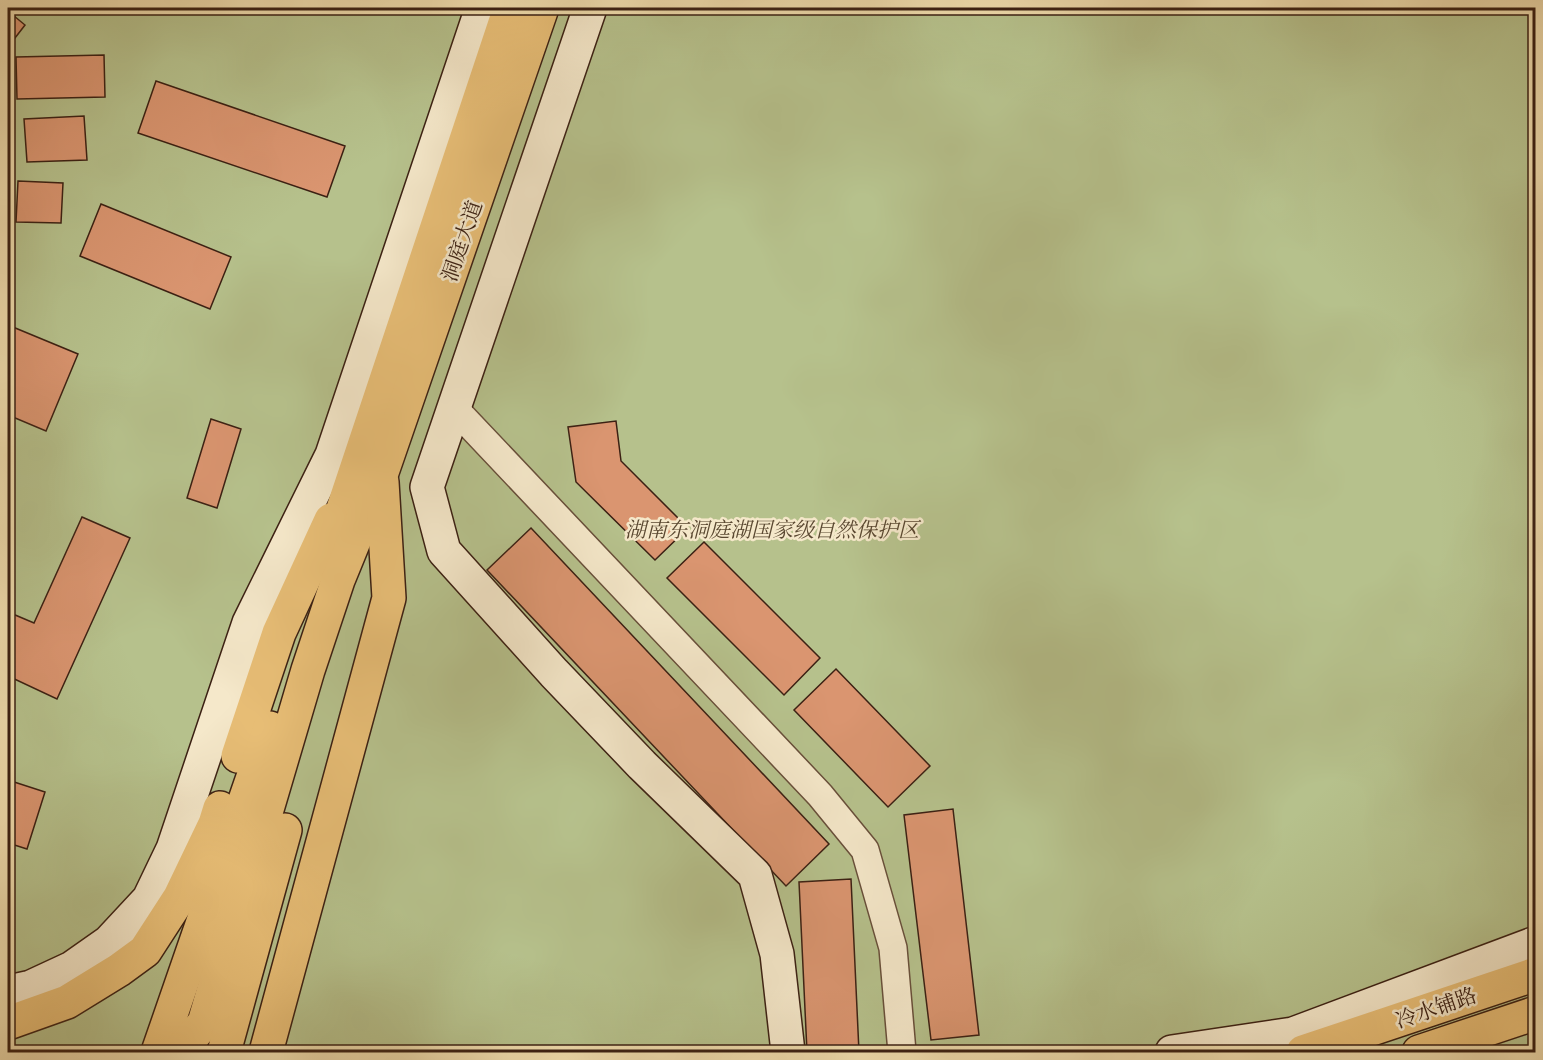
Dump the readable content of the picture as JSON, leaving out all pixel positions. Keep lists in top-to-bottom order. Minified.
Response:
{"streets":{"main road":["洞庭大道","冷水铺路"]},"parks":["湖南东洞庭湖国家级自然保护区"]}
